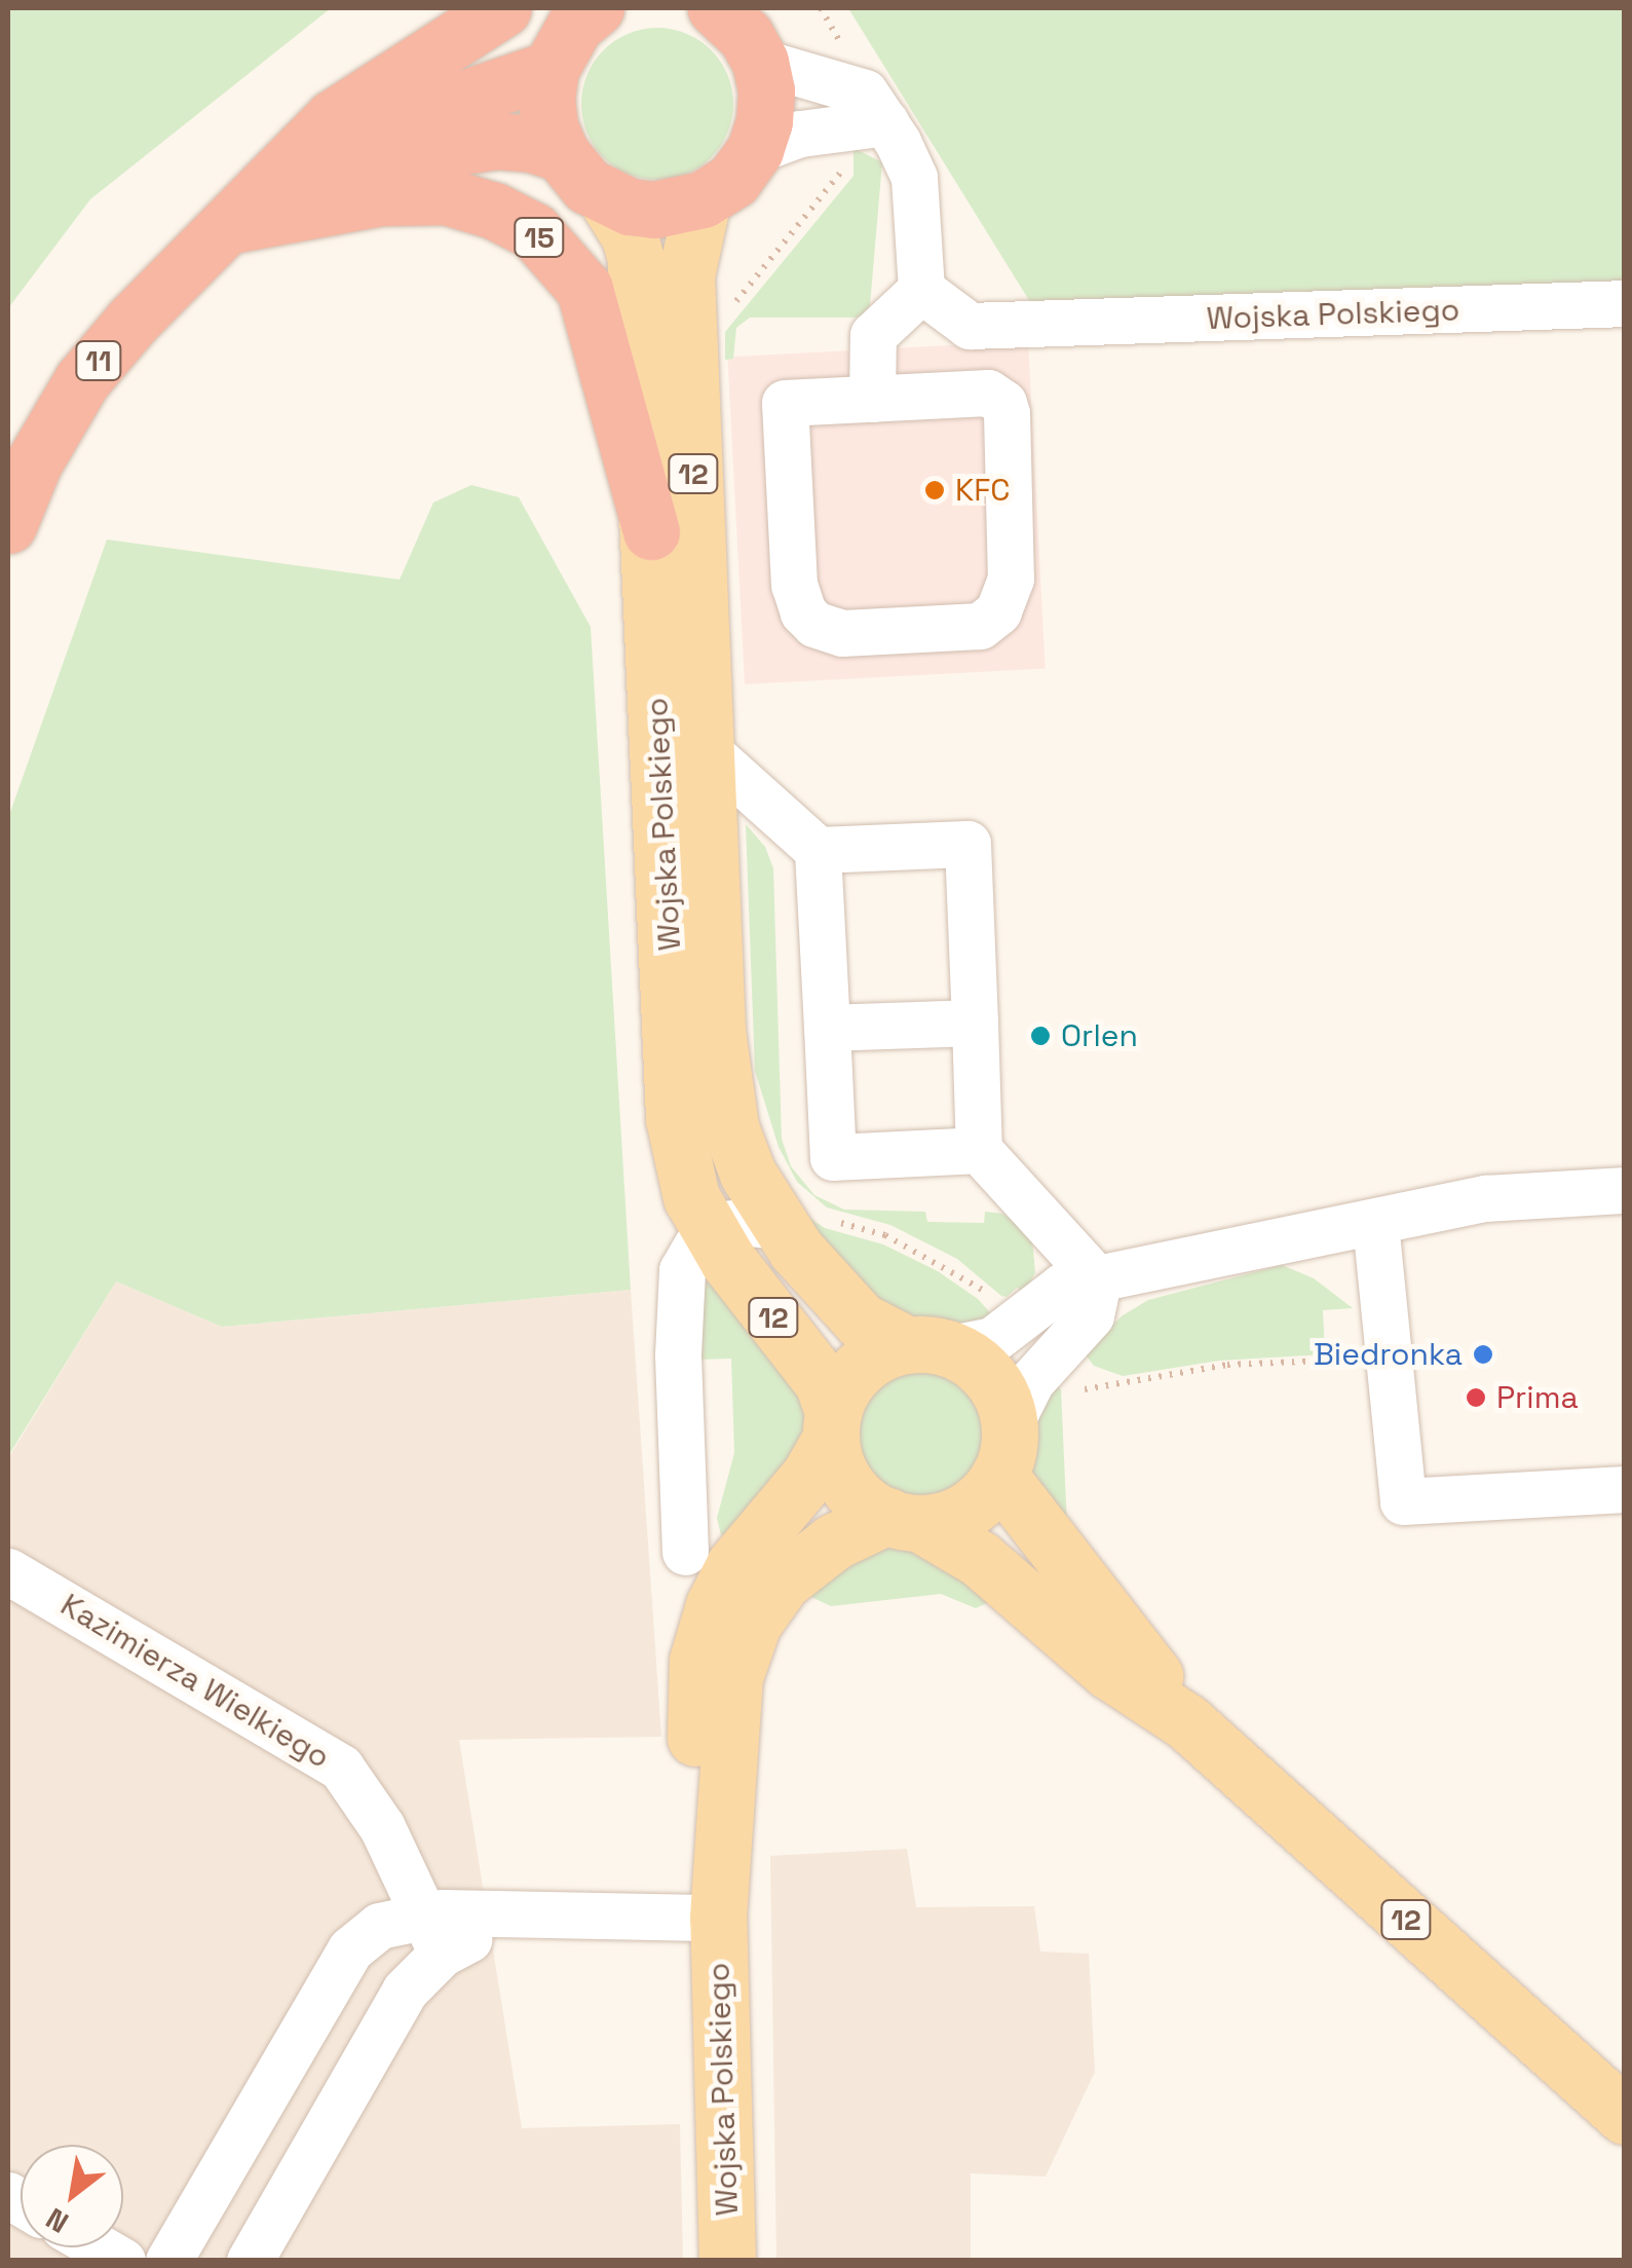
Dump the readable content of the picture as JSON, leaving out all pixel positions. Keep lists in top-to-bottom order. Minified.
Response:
{"streets":{"highway":["15","11"],"main road":["Wojska Polskiego","12"],"street":["Kazimierza Wielkiego"]},"crossings":[["15","Wojska Polskiego"],["15","11"],["Wojska Polskiego","12"]],"places":["KFC","Orlen","Biedronka","Prima"],"north":"bottom left"}
